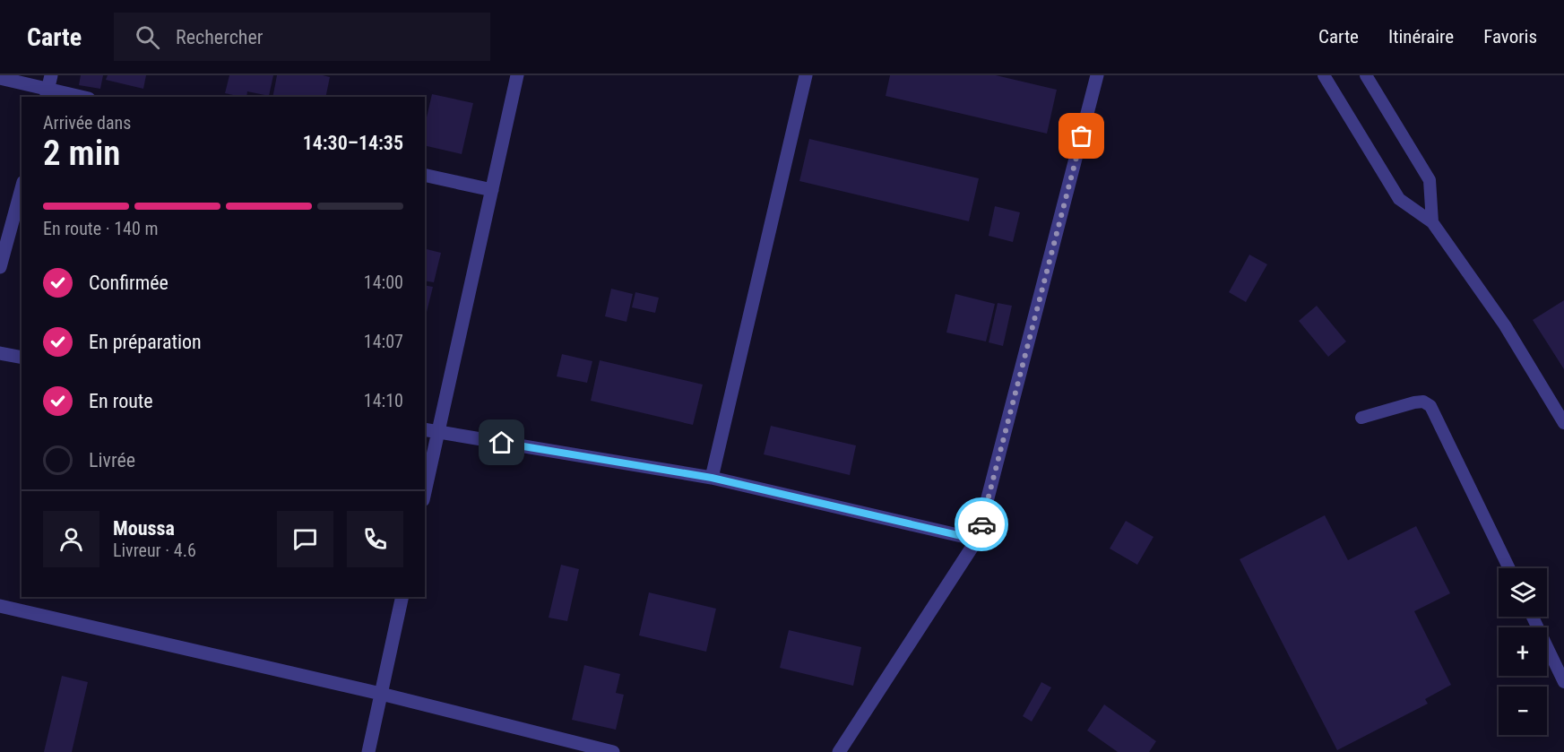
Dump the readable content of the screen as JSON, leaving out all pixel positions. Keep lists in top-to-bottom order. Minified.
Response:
{"page":{"header":"Carte","search":"Rechercher","nav":["Carte","Itinéraire","Favoris"],"heading":["2 min","Arrivée dans","14:30–14:35"],"panel":["Moussa","Livreur · 4.6"],"bar":"En route · 140 m","list":[["Confirmée","14:00"],["En préparation","14:07"],["En route","14:10"],"Livrée"],"map_buttons":["+","−"]}}
